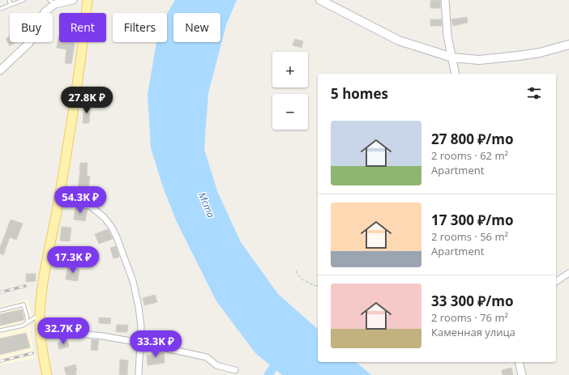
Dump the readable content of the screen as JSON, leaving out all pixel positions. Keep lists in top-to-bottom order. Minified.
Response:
{"water":["Мста"],"page":{"chip":["Buy","Rent","Filters","New"],"map_buttons":["+","−"],"heading":"5 homes","price":["27.8K ₽","54.3K ₽","17.3K ₽","32.7K ₽","33.3K ₽"],"list":[{"name":"27 800 ₽/mo","note":"2 rooms · 62 m² · Apartment"},{"name":"17 300 ₽/mo","note":"2 rooms · 56 m² · Apartment"},{"name":"33 300 ₽/mo","note":"2 rooms · 76 m² · Каменная улица"}]}}
